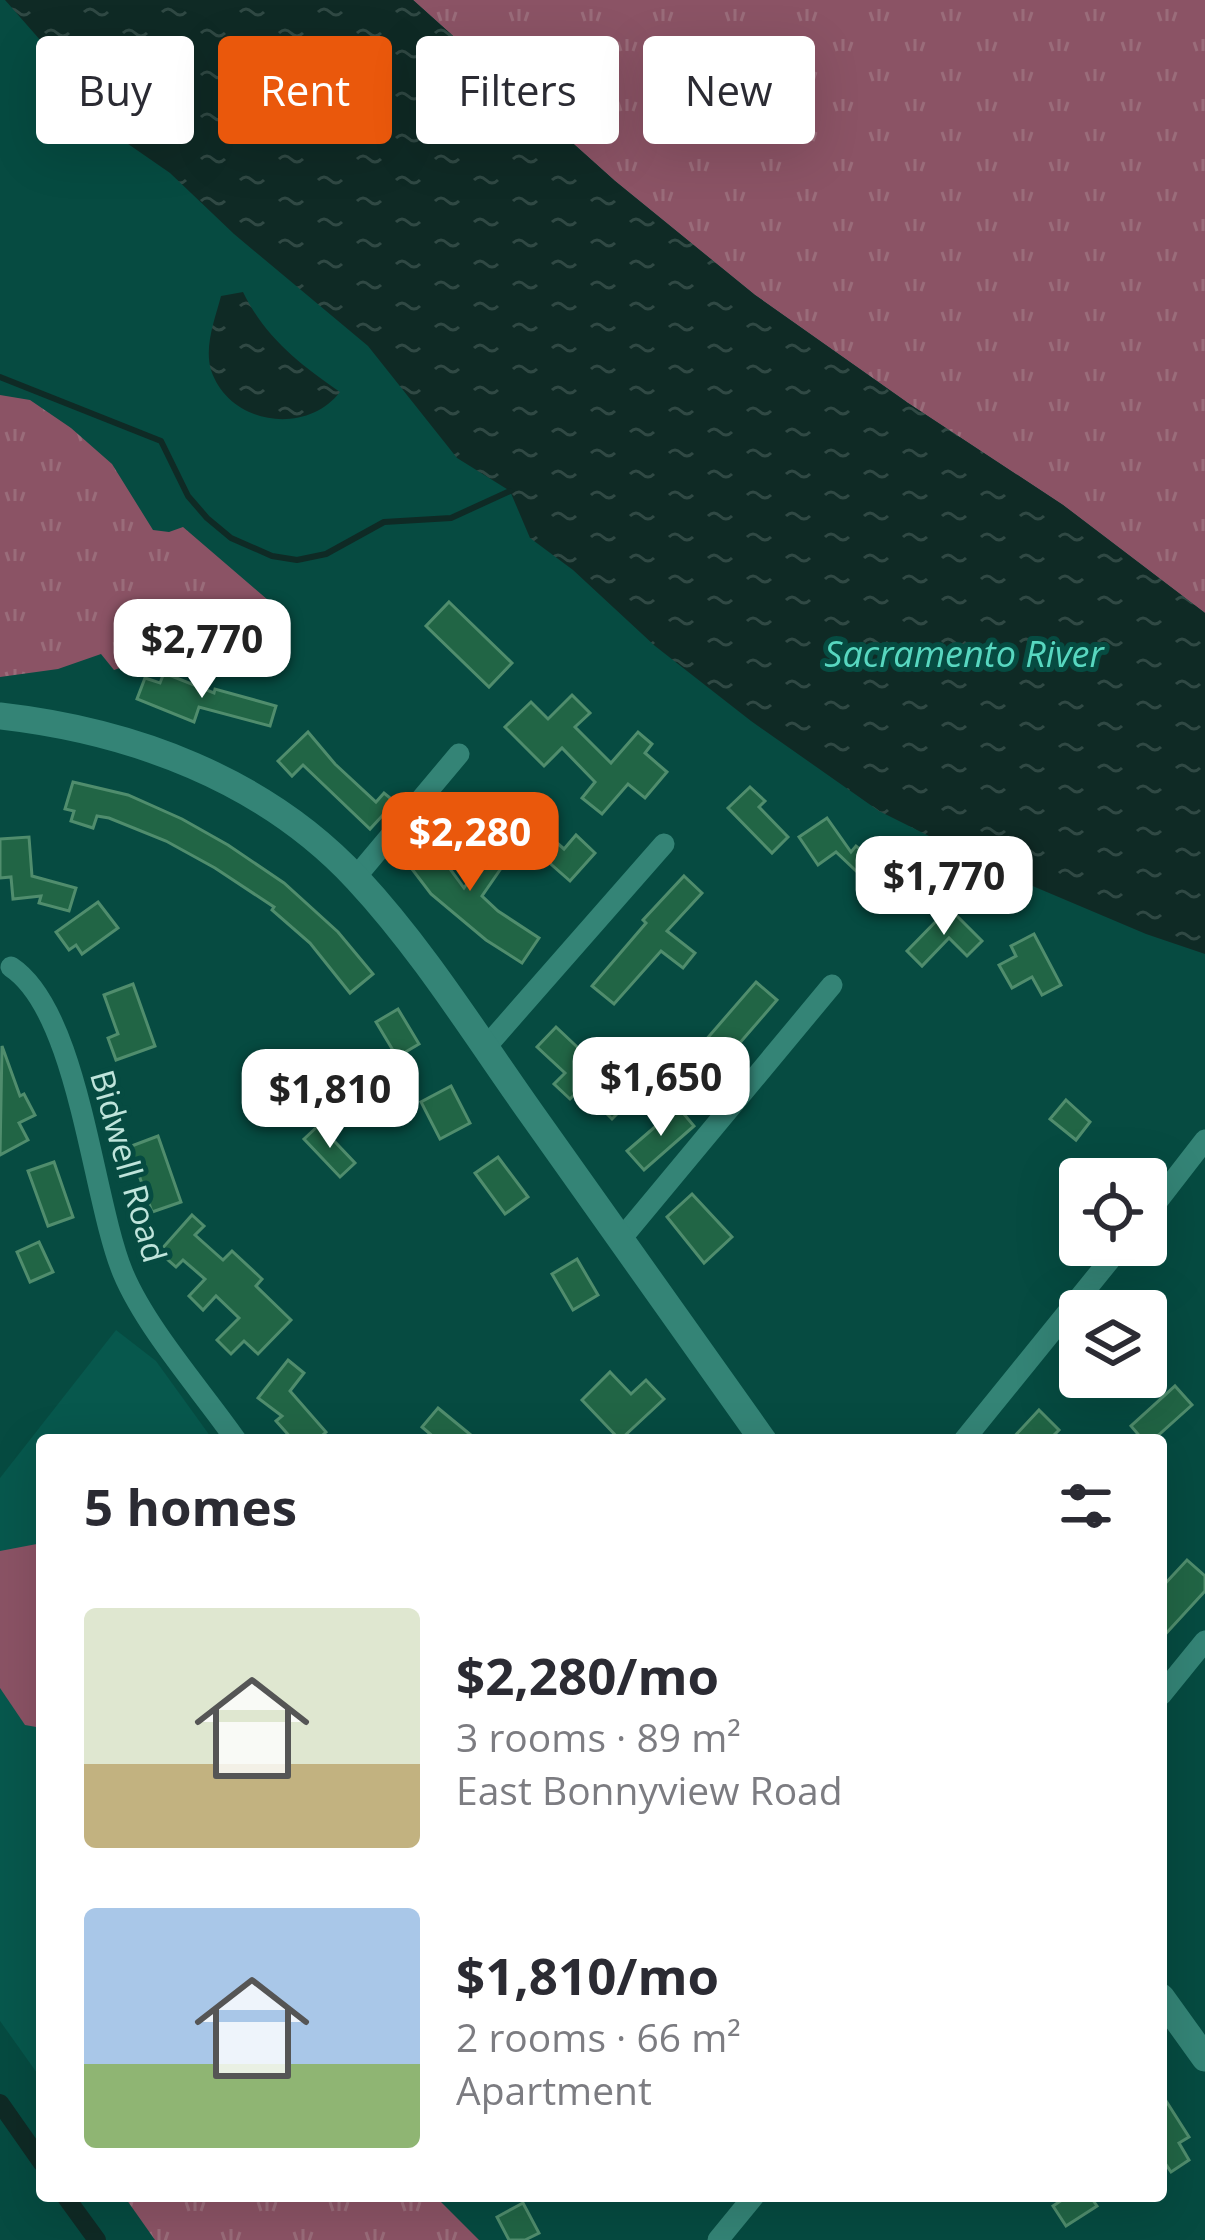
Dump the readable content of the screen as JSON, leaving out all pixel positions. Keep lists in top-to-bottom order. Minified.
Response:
{"streets":{"street":["Bidwell Road"]},"water":["Sacramento River"],"page":{"chip":["Buy","Rent","Filters","New"],"price":["$2,770","$2,280","$1,770","$1,650","$1,810"],"heading":"5 homes","list":[{"name":"$2,280/mo","note":"3 rooms · 89 m² · East Bonnyview Road"},{"name":"$1,810/mo","note":"2 rooms · 66 m² · Apartment"}]}}
